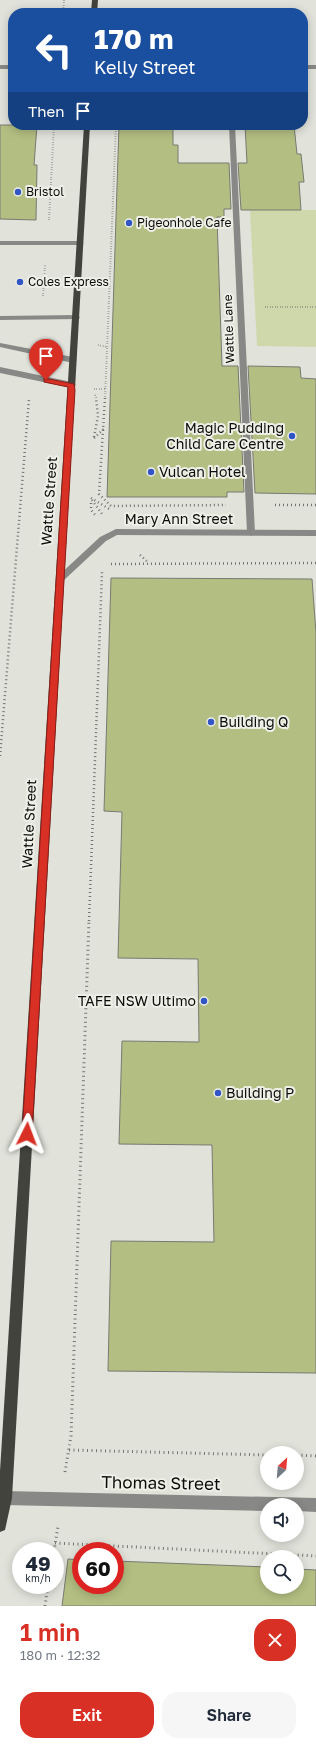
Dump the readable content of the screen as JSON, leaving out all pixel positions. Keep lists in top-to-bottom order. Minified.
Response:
{"streets":{"main road":["Wattle Street"],"street":["Wattle Lane","Mary Ann Street","Thomas Street"]},"crossings":[["Wattle Lane","Mary Ann Street"],["Wattle Street","Mary Ann Street"],["Wattle Street","Thomas Street"]],"places":["Bristol","Pigeonhole Cafe","Coles Express","Magic Pudding Child Care Centre","Vulcan Hotel","Building Q","TAFE NSW Ultimo","Building P"],"north":"top right","page":{"turn":["170 m","Kelly Street"],"then":"Then","speed":"49 km/h","limit":"60","heading":["1 min","180 m · 12:32"],"buttons":["Exit","Share"]}}
